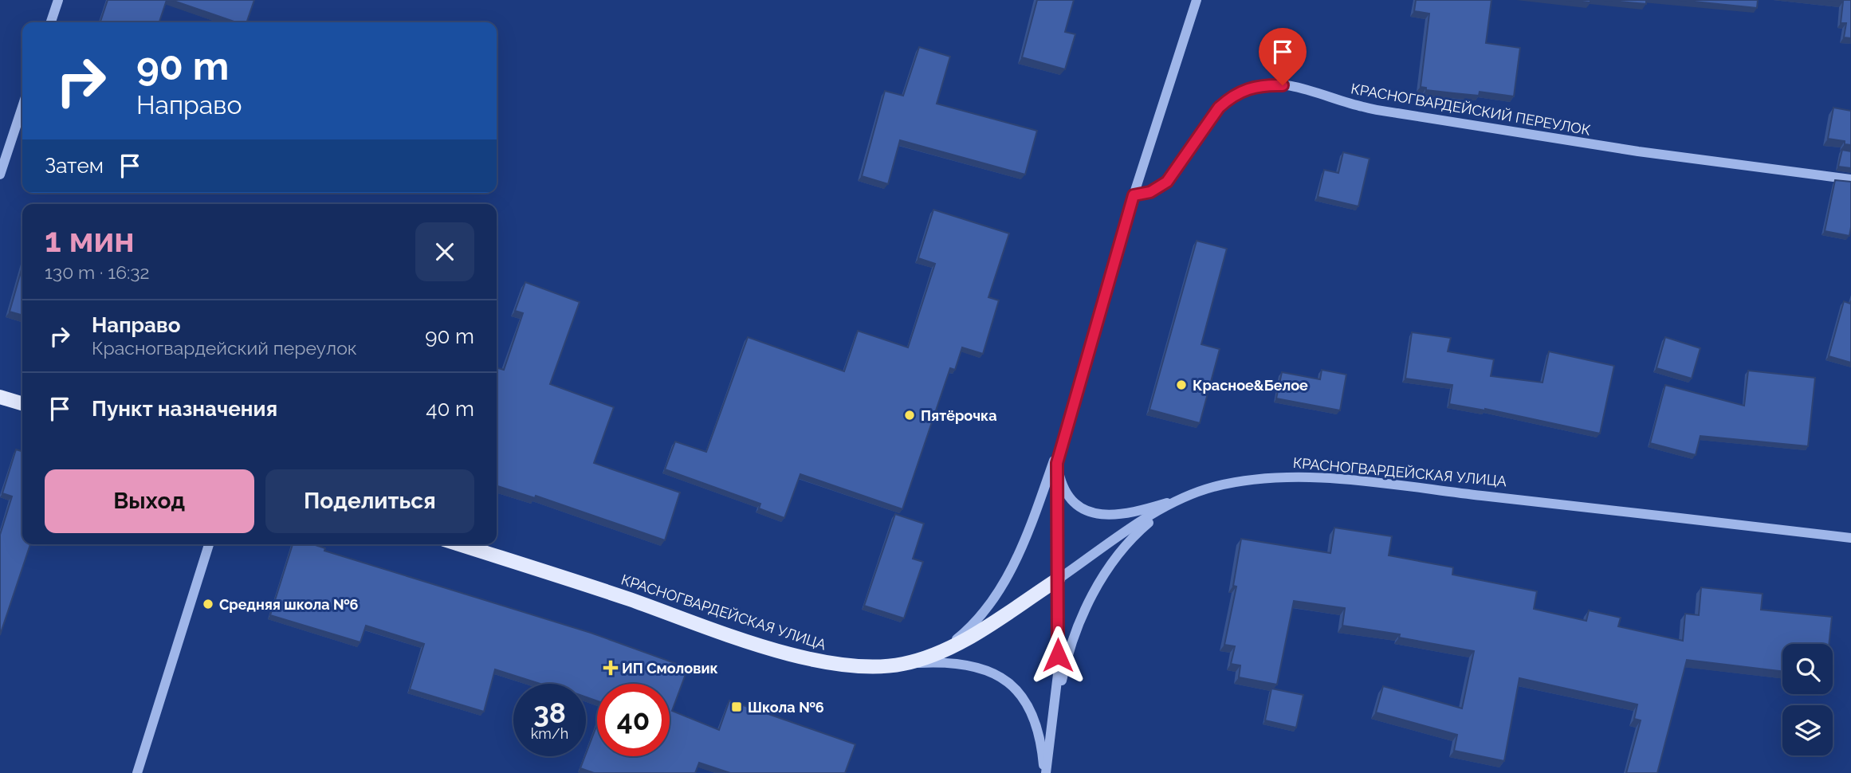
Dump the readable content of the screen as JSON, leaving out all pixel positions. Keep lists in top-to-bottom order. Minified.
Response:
{"streets":{"main road":["КРАСНОГВАРДЕЙСКАЯ УЛИЦА"],"street":["КРАСНОГВАРДЕЙСКИЙ ПЕРЕУЛОК"]},"places":{"other":["Красное&Белое","Пятёрочка","Средняя школа №6"],"health":["ИП Смоловик"],"transit":["Школа №6"]},"page":{"turn":["90 m","Направо"],"then":"Затем","heading":["1 мин","130 m · 16:32"],"list":[{"name":"Направо","note":"Красногвардейский переулок","value":"90 m"},{"name":"Пункт назначения","value":"40 m"}],"buttons":["Выход","Поделиться"],"speed":"38 km/h","limit":"40"}}
